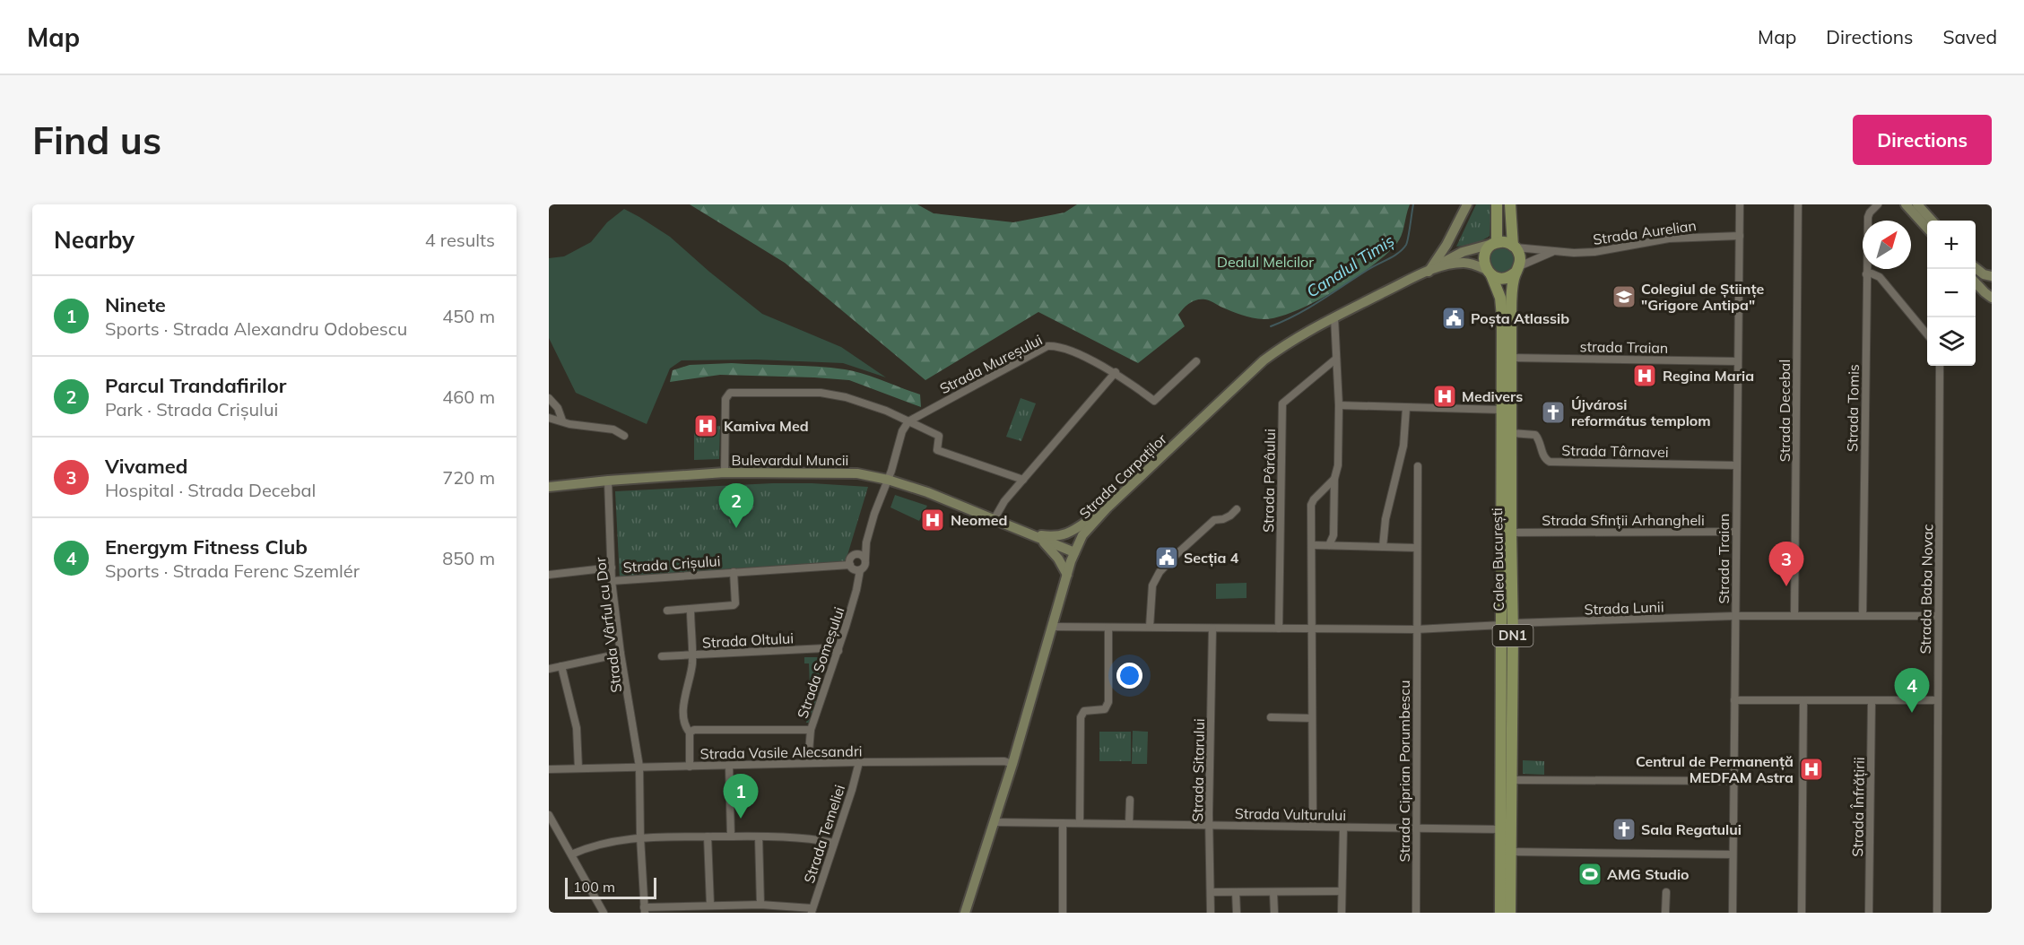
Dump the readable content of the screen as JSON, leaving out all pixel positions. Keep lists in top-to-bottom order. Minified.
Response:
{"streets":{"main road":["Bulevardul Muncii","Strada Carpaților","Calea București","DN1"],"street":["Strada Aurelian","strada Traian","Strada Mureșului","Strada Tomis","Strada Decebal","Strada Târnavei","Strada Pârâului","Strada Sfinții Arhangheli","Strada Traian","Strada Crișului","Strada Baba Novac","Strada Lunii","Strada Vârful cu Dor","Strada Oltului","Strada Someșului","Strada Vasile Alecsandri","Strada Sitarului","Strada Ciprian Porumbescu","Strada Înfrățirii","Strada Vulturului","Strada Temeliei"]},"crossings":[["Strada Aurelian","Strada Carpaților"],["Strada Aurelian","Strada Traian"],["Strada Aurelian","Calea București"],["Strada Aurelian","DN1"],["strada Traian","Strada Traian"],["strada Traian","Calea București"],["Strada Tomis","Strada Lunii"],["Strada Decebal","Strada Lunii"],["Strada Târnavei","Strada Traian"],["Strada Târnavei","Calea București"],["Bulevardul Muncii","Strada Carpaților"],["Bulevardul Muncii","Strada Vârful cu Dor"],["Bulevardul Muncii","Strada Someșului"],["Strada Carpaților","Calea București"],["Strada Carpaților","DN1"],["Strada Carpaților","Strada Vasile Alecsandri"],["Strada Carpaților","Strada Vulturului"],["Strada Sfinții Arhangheli","Strada Traian"],["Strada Sfinții Arhangheli","Calea București"],["Strada Traian","Strada Lunii"],["Calea București","Strada Lunii"],["Calea București","DN1"],["Calea București","Strada Vulturului"],["Strada Crișului","Strada Vârful cu Dor"],["Strada Crișului","Strada Oltului"],["Strada Crișului","Strada Someșului"],["Strada Baba Novac","Strada Lunii"],["Strada Vârful cu Dor","Strada Vasile Alecsandri"],["Strada Oltului","Strada Someșului"],["Strada Oltului","Strada Vasile Alecsandri"],["Strada Someșului","Strada Vasile Alecsandri"],["Strada Vasile Alecsandri","Strada Temeliei"],["Strada Sitarului","Strada Vulturului"],["Strada Ciprian Porumbescu","Strada Vulturului"]],"water":["Canalul Timiș"],"parks":["Dealul Melcilor"],"places":{"school or university":["Colegiul de Științe \"Grigore Antipa\""],"public building":["Poșta Atlassib","Secția 4"],"hospital":["Regina Maria","Medivers","Kamiva Med","Neomed","Centrul de Permanență MEDFAM Astra"],"church":["Újvárosi református templom","Sala Regatului"],"sports":["AMG Studio"]},"scale_bar":"100 m","north":"top right","page":{"header":"Map","nav":["Map","Directions","Saved"],"buttons":"Directions","title":"Find us","heading":["Nearby","4 results"],"map_buttons":["+","−"],"list":[{"mark":"1","name":"Ninete","note":"Sports · Strada Alexandru Odobescu","value":"450 m"},{"mark":"2","name":"Parcul Trandafirilor","note":"Park · Strada Crișului","value":"460 m"},{"mark":"3","name":"Vivamed","note":"Hospital · Strada Decebal","value":"720 m"},{"mark":"4","name":"Energym Fitness Club","note":"Sports · Strada Ferenc Szemlér","value":"850 m"}],"pins":["2","3","4","1"],"scale":"100 m"}}
